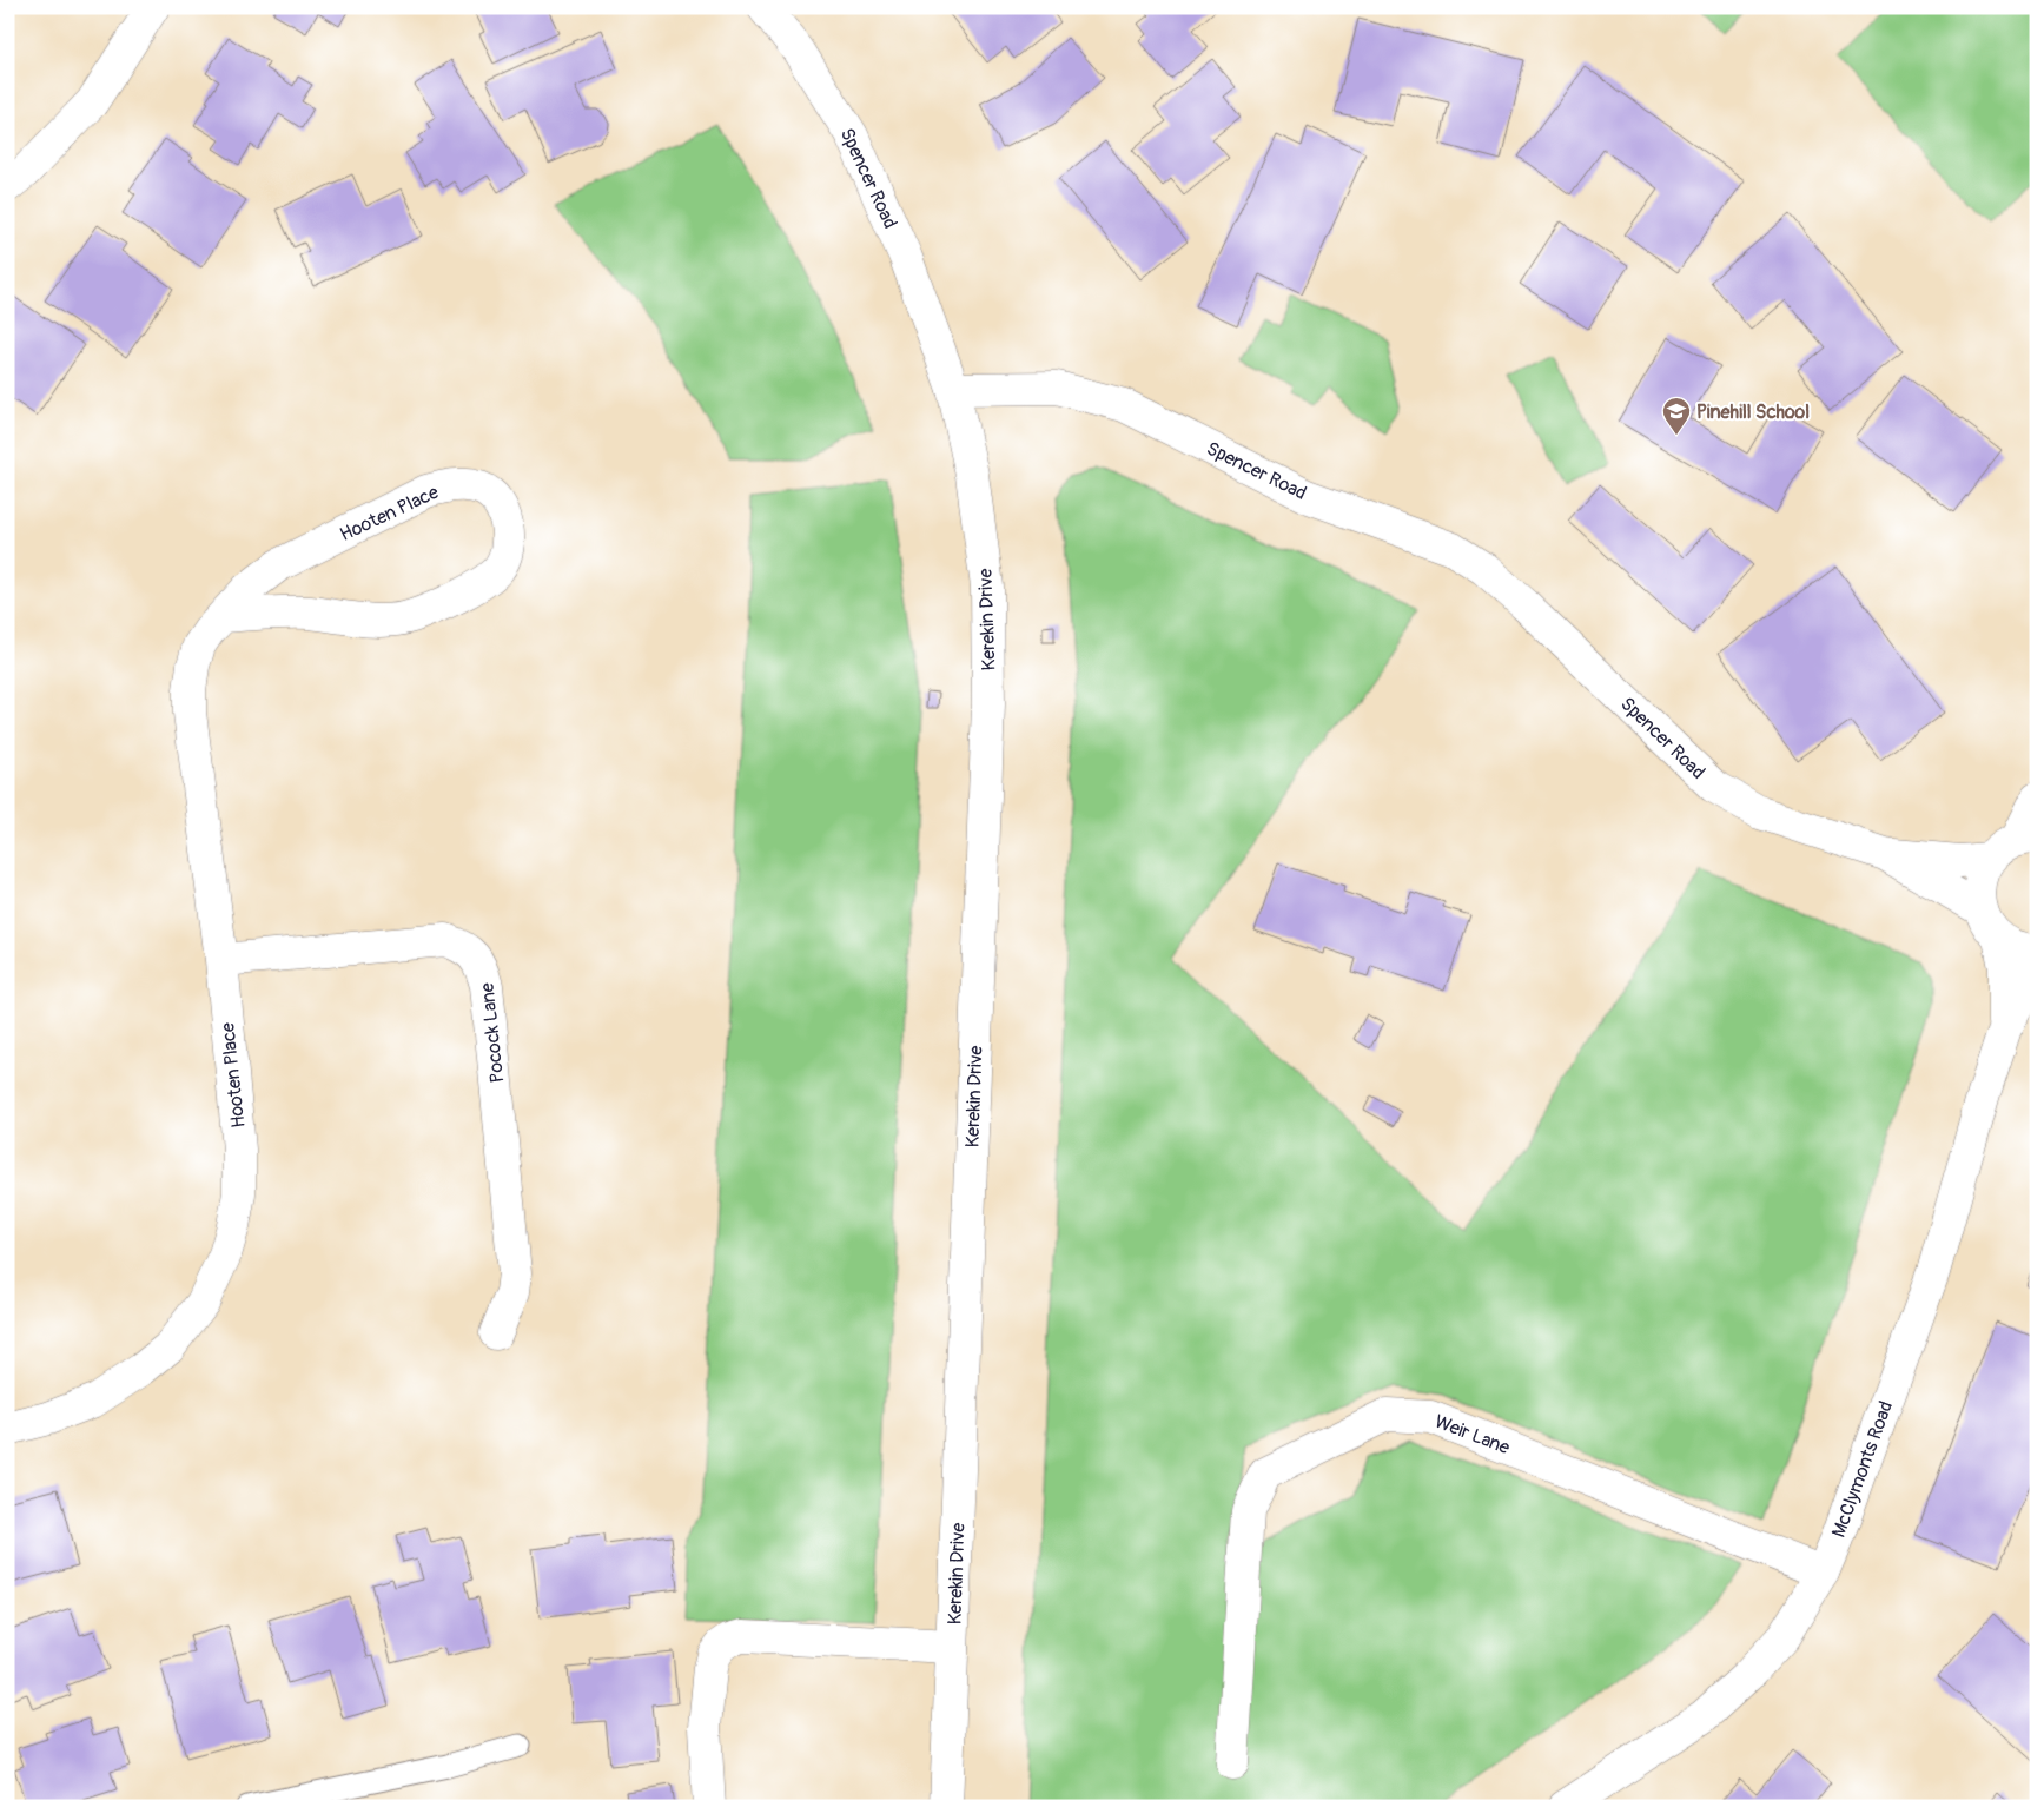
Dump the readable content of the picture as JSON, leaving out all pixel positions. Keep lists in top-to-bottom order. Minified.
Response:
{"streets":{"street":["Spencer Road","Hooten Place","Kerekin Drive","Pocock Lane","Weir Lane","McClymonts Road"]},"crossings":[["Spencer Road","Kerekin Drive"],["Hooten Place","Pocock Lane"],["Weir Lane","McClymonts Road"]],"places":{"school or university":["Pinehill School"]}}
